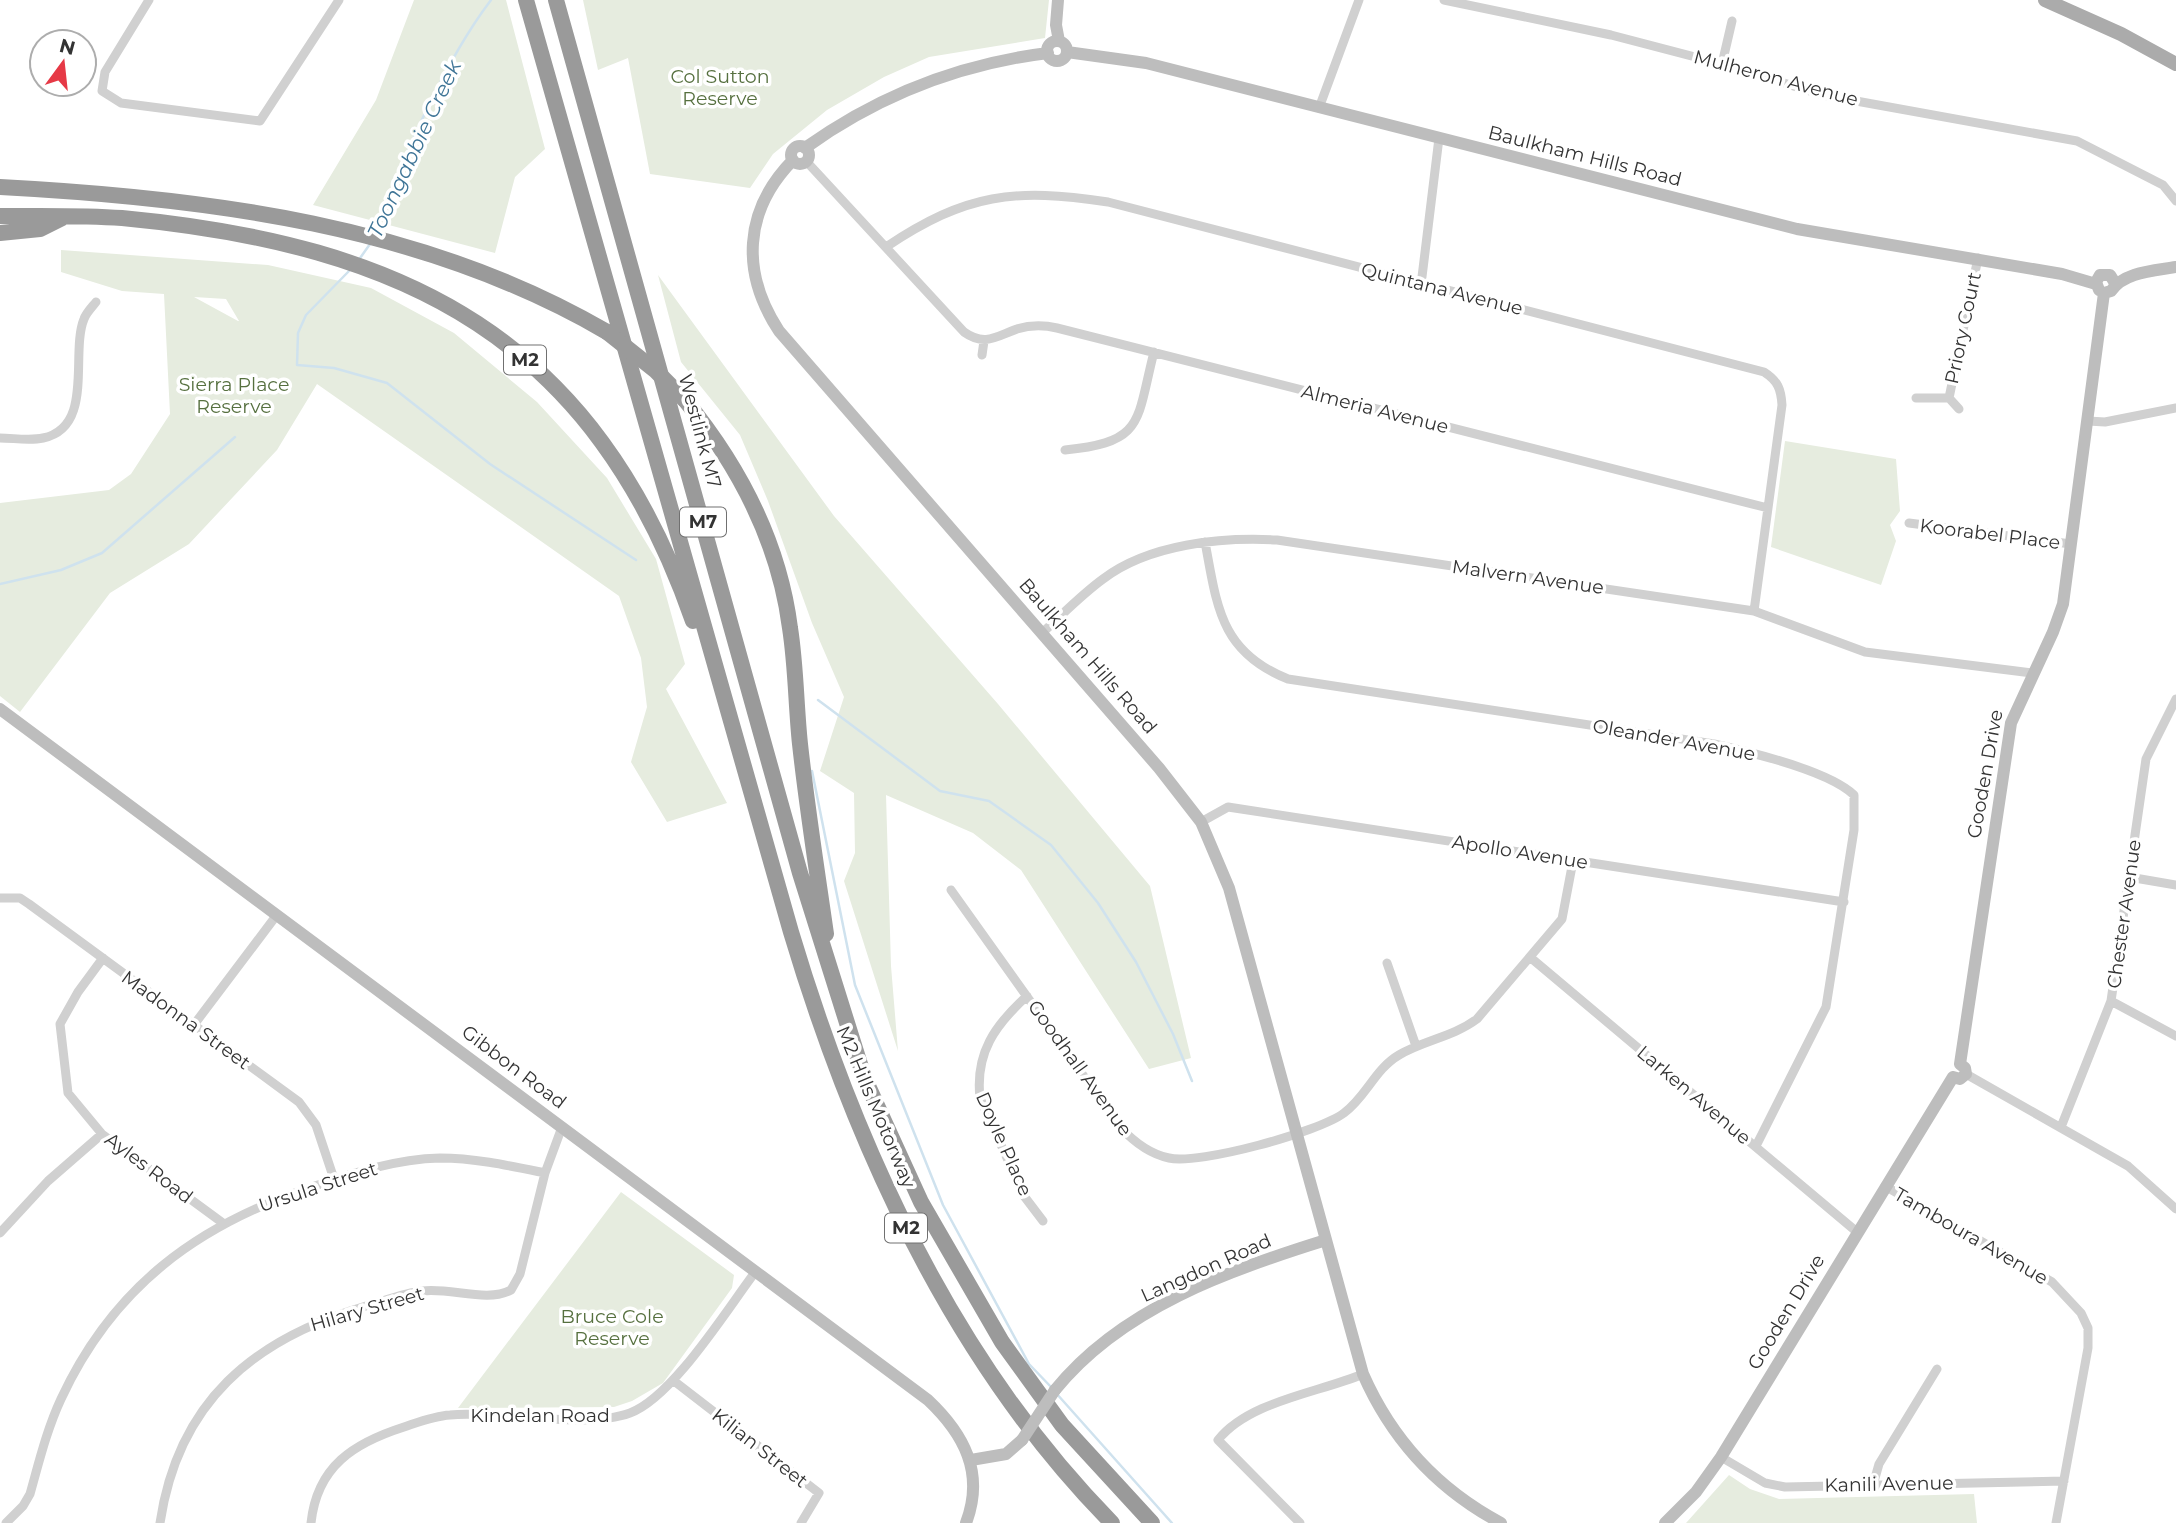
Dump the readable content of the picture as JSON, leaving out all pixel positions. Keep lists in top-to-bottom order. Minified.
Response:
{"streets":{"highway":["M2","Westlink M7","M7","M2 Hills Motorway"],"street":["Mulheron Avenue","Baulkham Hills Road","Quintana Avenue","Priory Court","Almeria Avenue","Koorabel Place","Malvern Avenue","Oleander Avenue","Gooden Drive","Apollo Avenue","Chester Avenue","Madonna Street","Gibbon Road","Goodhall Avenue","Larken Avenue","Doyle Place","Ayles Road","Ursula Street","Tamboura Avenue","Langdon Road","Hilary Street","Kindelan Road","Kilian Street","Kanili Avenue"]},"crossings":[["Baulkham Hills Road","Priory Court"],["Baulkham Hills Road","Malvern Avenue"],["Baulkham Hills Road","Gooden Drive"],["Baulkham Hills Road","Apollo Avenue"],["Baulkham Hills Road","Goodhall Avenue"],["Baulkham Hills Road","Langdon Road"],["Quintana Avenue","Almeria Avenue"],["Quintana Avenue","Malvern Avenue"],["M2","Westlink M7"],["M2","M7"],["M2","M2 Hills Motorway"],["Westlink M7","M2 Hills Motorway"],["M7","M2 Hills Motorway"],["Koorabel Place","Gooden Drive"],["Malvern Avenue","Oleander Avenue"],["Malvern Avenue","Gooden Drive"],["Oleander Avenue","Apollo Avenue"],["Oleander Avenue","Larken Avenue"],["Gooden Drive","Larken Avenue"],["Gooden Drive","Tamboura Avenue"],["Gooden Drive","Kanili Avenue"],["Apollo Avenue","Goodhall Avenue"],["Madonna Street","Ayles Road"],["Madonna Street","Ursula Street"],["Gibbon Road","Langdon Road"],["Gibbon Road","Hilary Street"],["Gibbon Road","Kindelan Road"],["Goodhall Avenue","Larken Avenue"],["Goodhall Avenue","Doyle Place"],["Ayles Road","Ursula Street"],["Ursula Street","Hilary Street"],["Tamboura Avenue","Kanili Avenue"],["Kindelan Road","Kilian Street"]],"water":["Toongabbie Creek"],"parks":["Col Sutton Reserve","Sierra Place Reserve","Bruce Cole Reserve"],"north":"top"}
